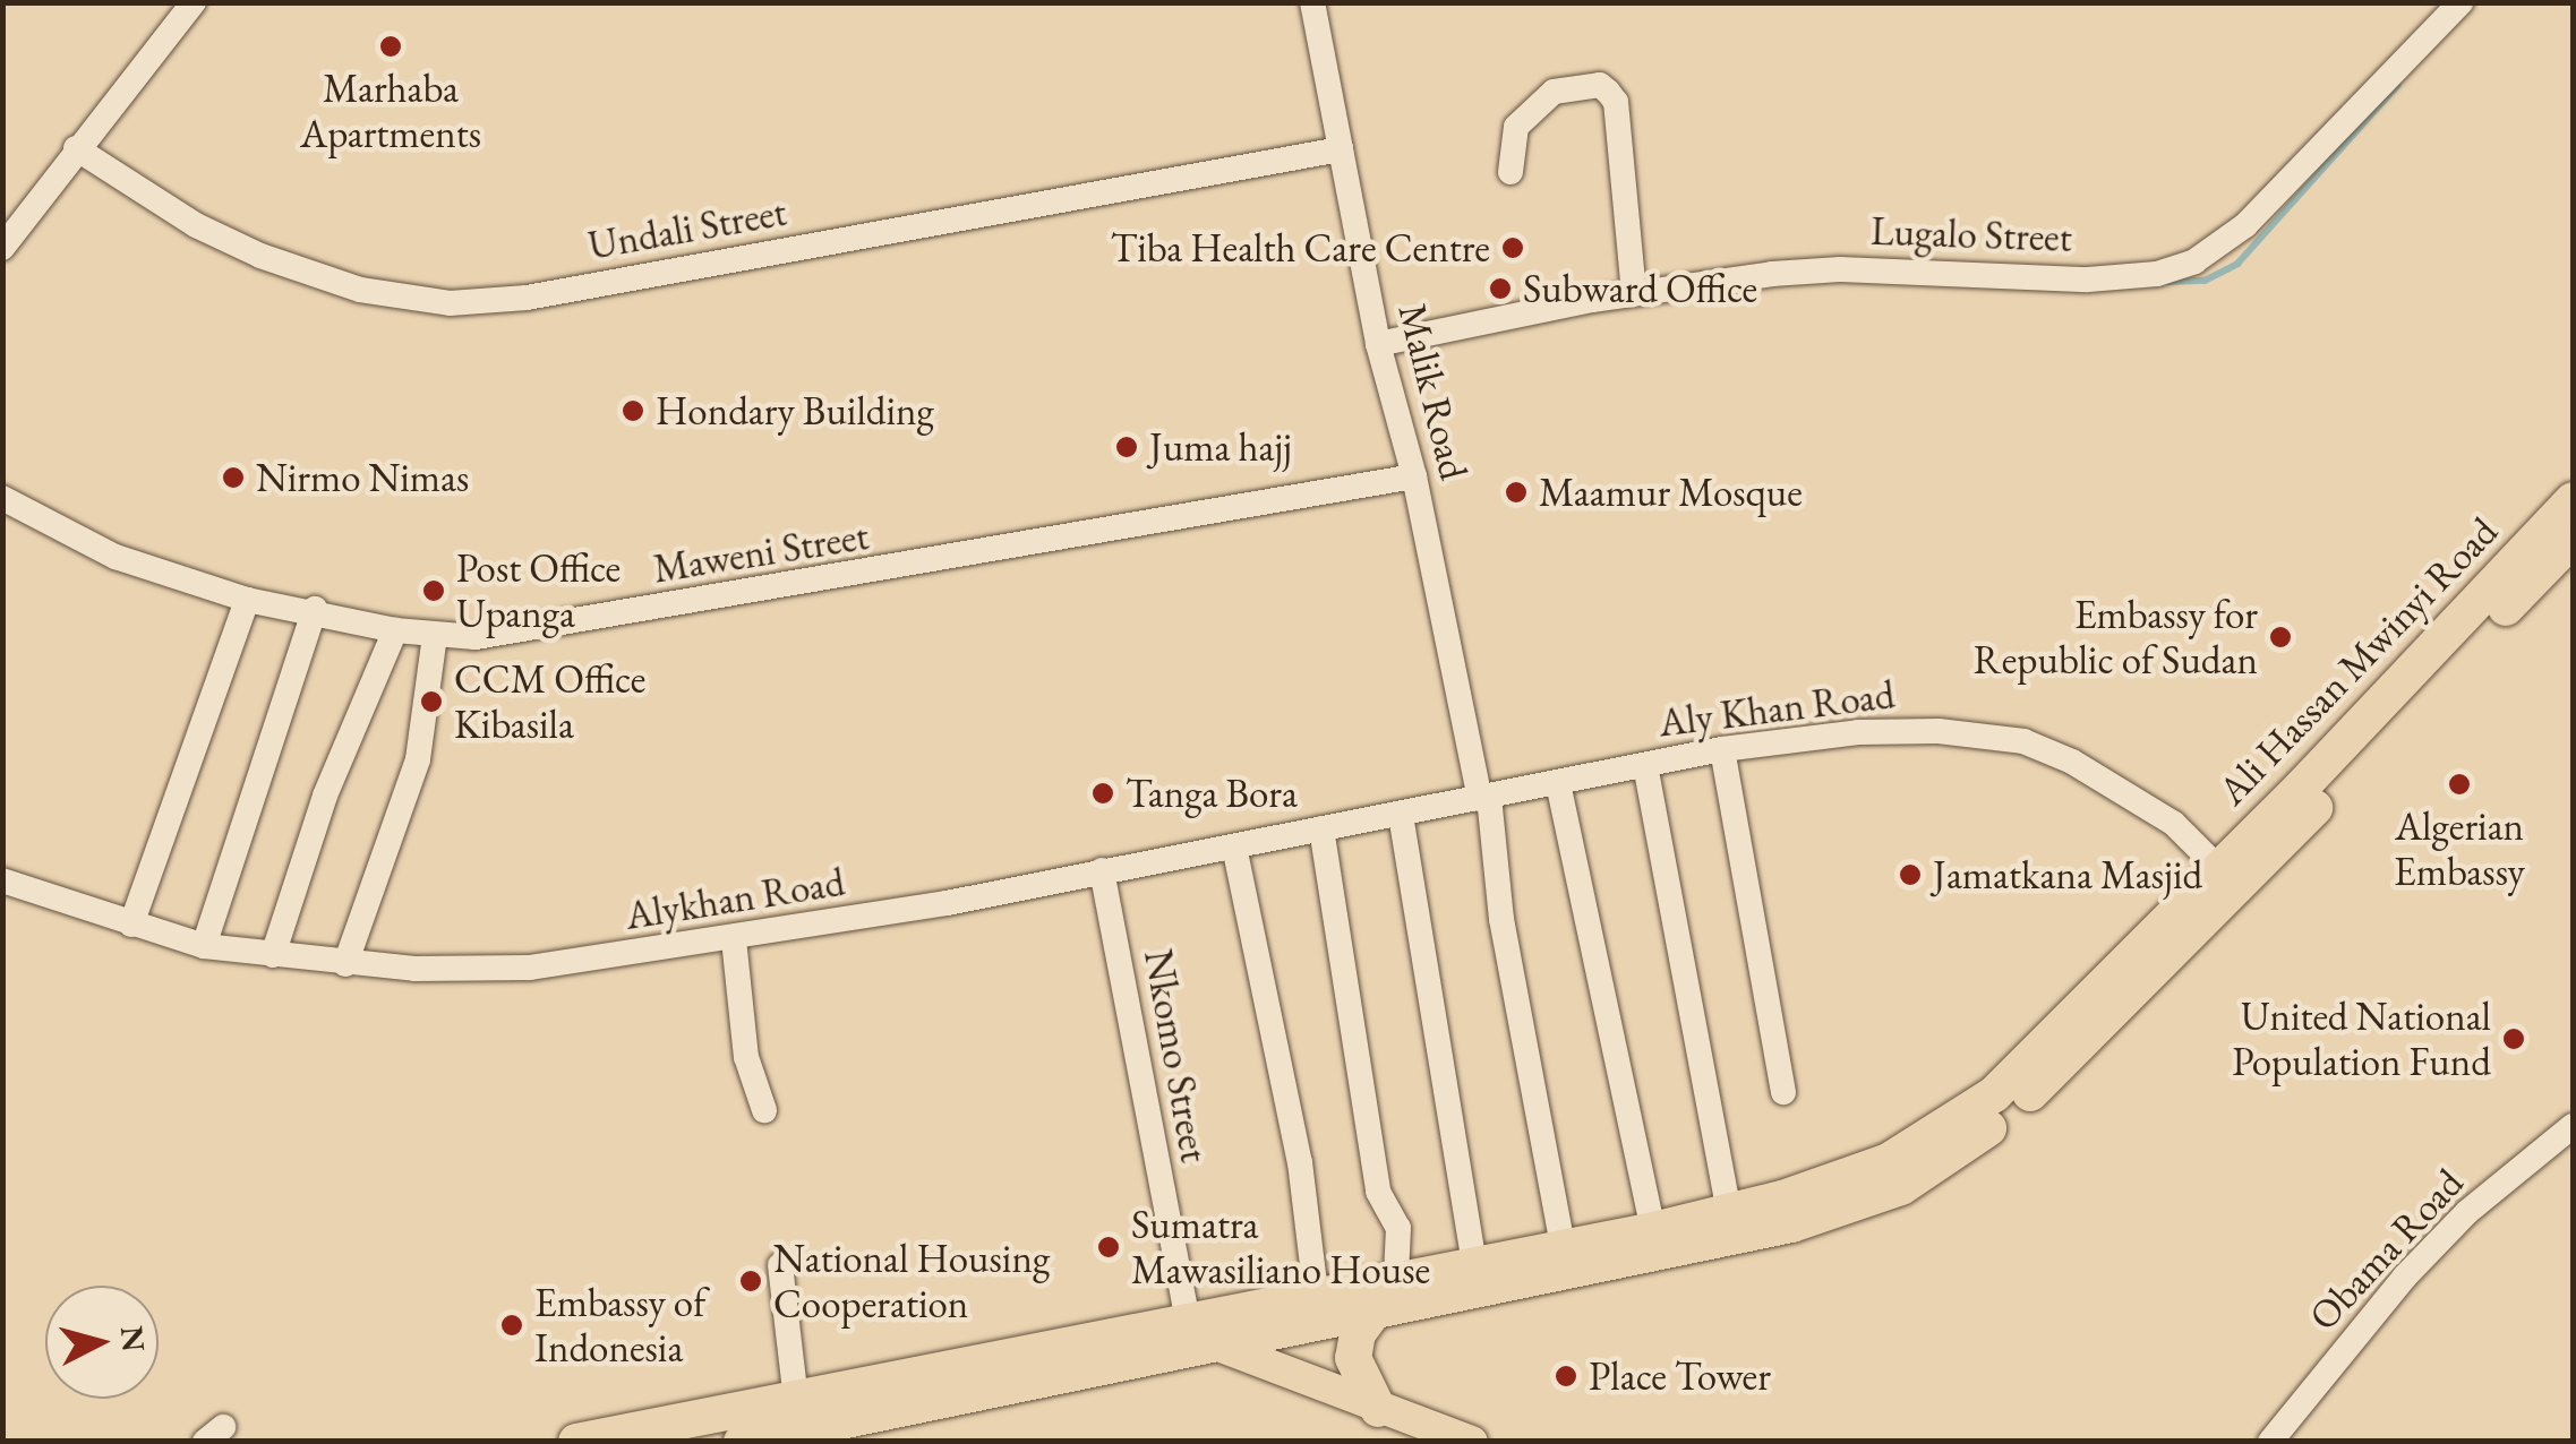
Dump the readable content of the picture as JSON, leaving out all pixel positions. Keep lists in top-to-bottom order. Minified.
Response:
{"streets":{"highway":["Ali Hassan Mwinyi Road"],"street":["Undali Street","Lugalo Street","Malik Road","Maweni Street","Aly Khan Road","Alykhan Road","Nkomo Street","Obama Road"]},"crossings":[["Undali Street","Malik Road"],["Lugalo Street","Malik Road"],["Malik Road","Maweni Street"],["Malik Road","Ali Hassan Mwinyi Road"],["Malik Road","Aly Khan Road"],["Malik Road","Alykhan Road"],["Ali Hassan Mwinyi Road","Aly Khan Road"],["Ali Hassan Mwinyi Road","Nkomo Street"],["Aly Khan Road","Alykhan Road"],["Alykhan Road","Nkomo Street"]],"places":["Marhaba Apartments","Tiba Health Care Centre","Subward Office","Hondary Building","Juma hajj","Nirmo Nimas","Maamur Mosque","Post Office Upanga","Embassy for Republic of Sudan","CCM Office Kibasila","Algerian Embassy","Tanga Bora","Jamatkana Masjid","United National Population Fund","Sumatra Mawasiliano House","National Housing Cooperation","Embassy of Indonesia","Place Tower"],"north":"right"}
